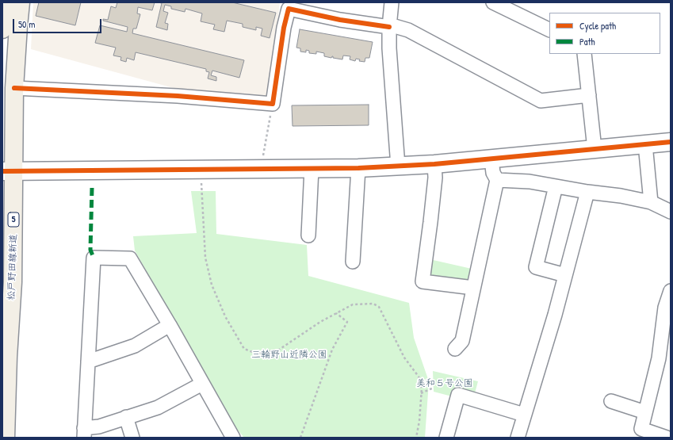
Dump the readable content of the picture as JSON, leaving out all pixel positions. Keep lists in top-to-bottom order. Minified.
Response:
{"streets":{"main road":["5","松戸野田線新道"]},"parks":["三輪野山近隣公園","美和５号公園"],"legend":["Cycle path","Path"],"scale_bar":"50 m"}
